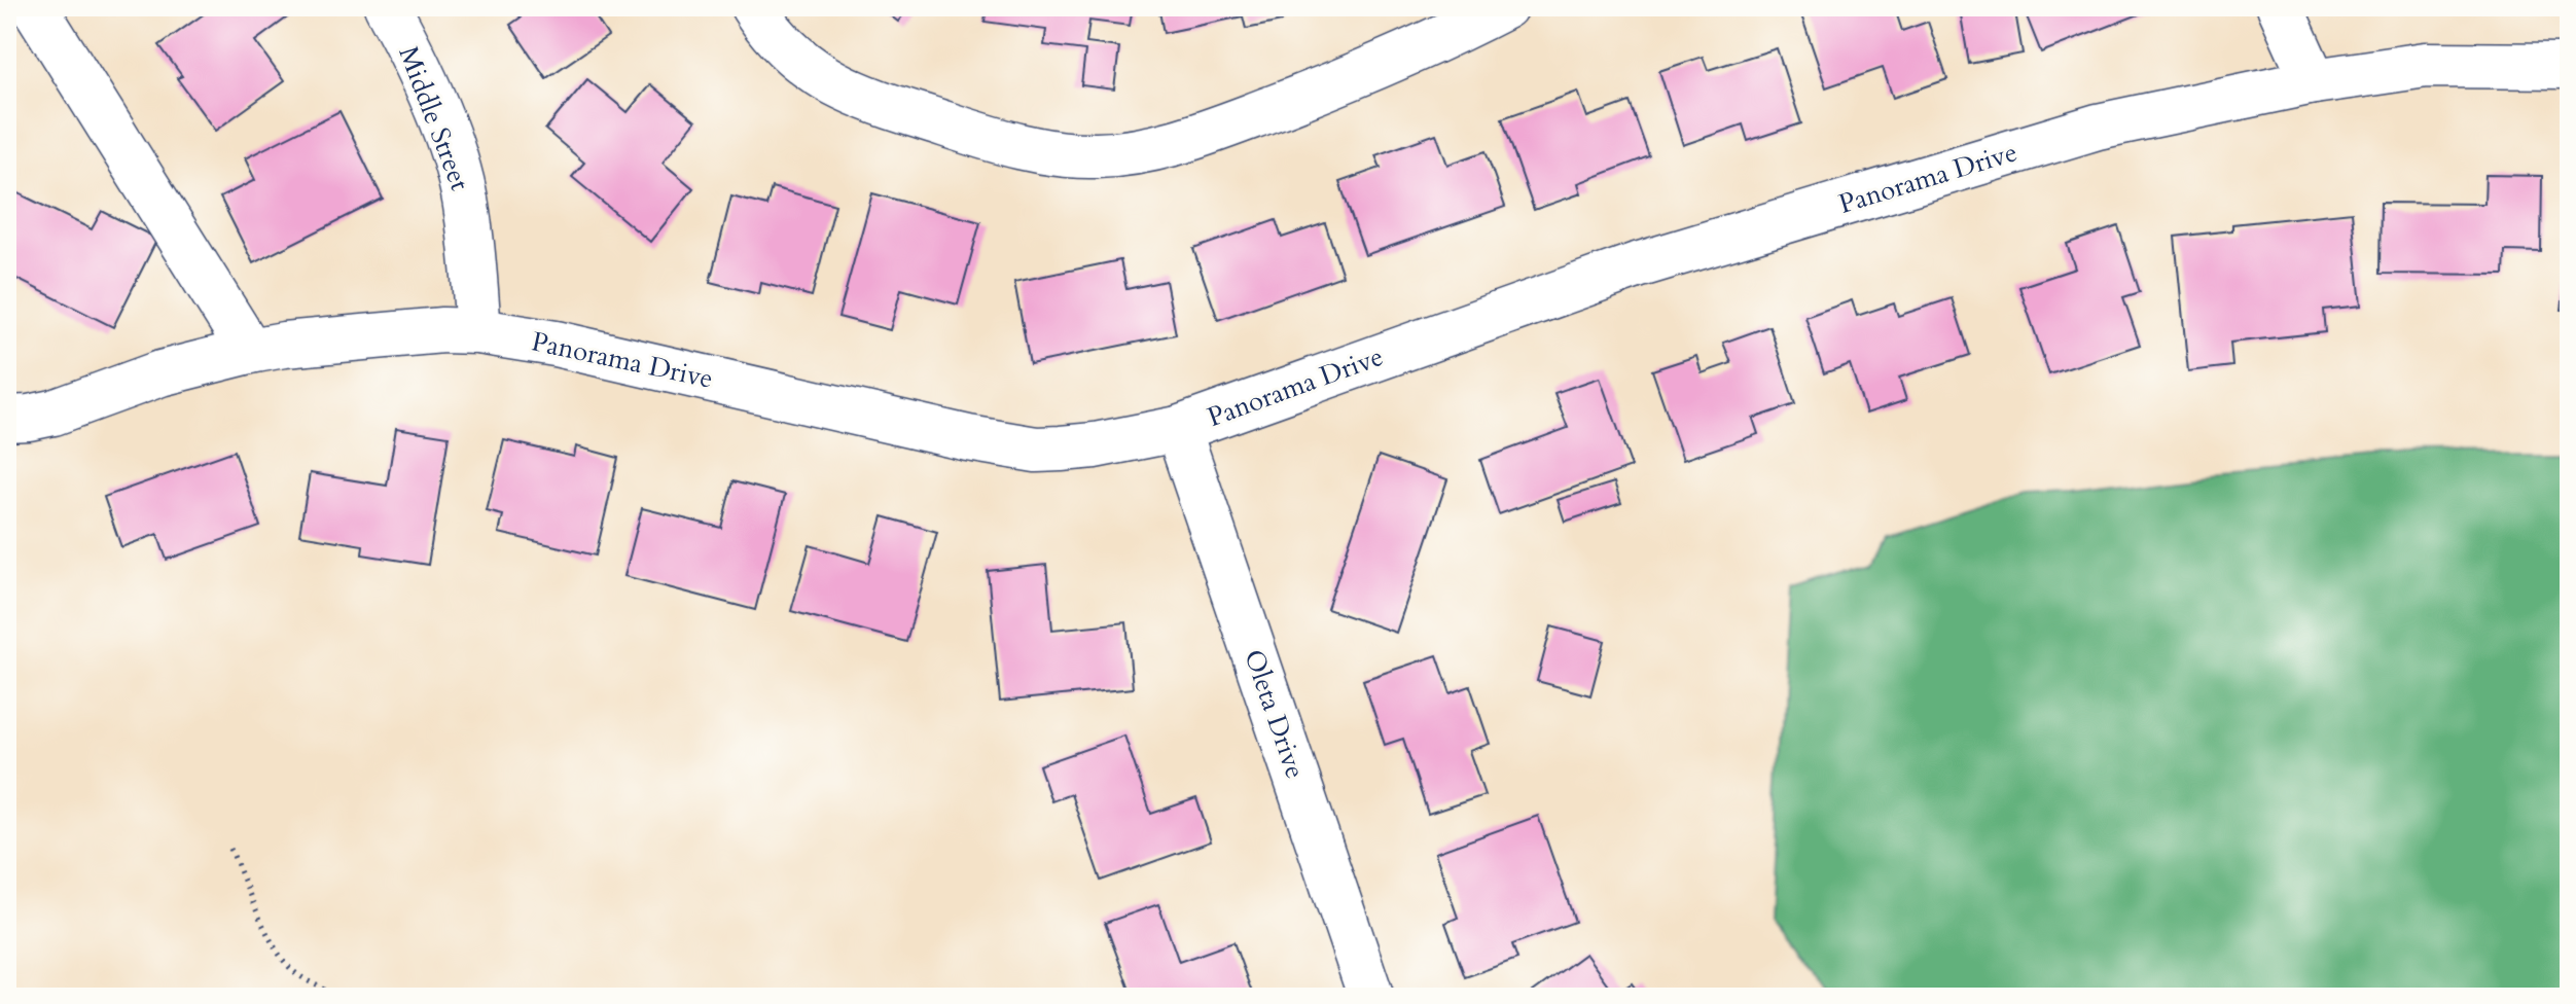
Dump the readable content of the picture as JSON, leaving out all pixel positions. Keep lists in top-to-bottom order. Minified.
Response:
{"streets":{"street":["Middle Street","Panorama Drive","Oleta Drive"]},"crossings":[["Middle Street","Panorama Drive"],["Panorama Drive","Oleta Drive"]]}
